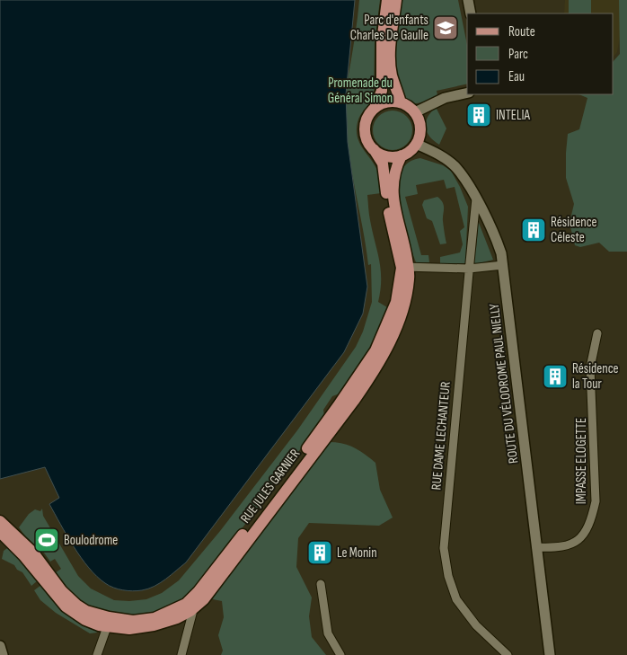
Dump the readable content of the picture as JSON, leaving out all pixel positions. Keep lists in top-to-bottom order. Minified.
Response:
{"streets":{"main road":["RUE JULES GARNIER"],"street":["ROUTE DU VÉLODROME PAUL NIELLY","RUE DAME LECHANTEUR","IMPASSE ELOGETTE"]},"crossings":[["ROUTE DU VÉLODROME PAUL NIELLY","RUE DAME LECHANTEUR"],["ROUTE DU VÉLODROME PAUL NIELLY","IMPASSE ELOGETTE"],["ROUTE DU VÉLODROME PAUL NIELLY","RUE JULES GARNIER"]],"parks":["Promenade du Général Simon"],"places":{"school or university":["Parc d'enfants Charles De Gaulle"],"building":["INTELIA","Résidence Céleste","Résidence la Tour","Le Monin"],"sports":["Boulodrome"]},"legend":["Route","Parc","Eau"]}
